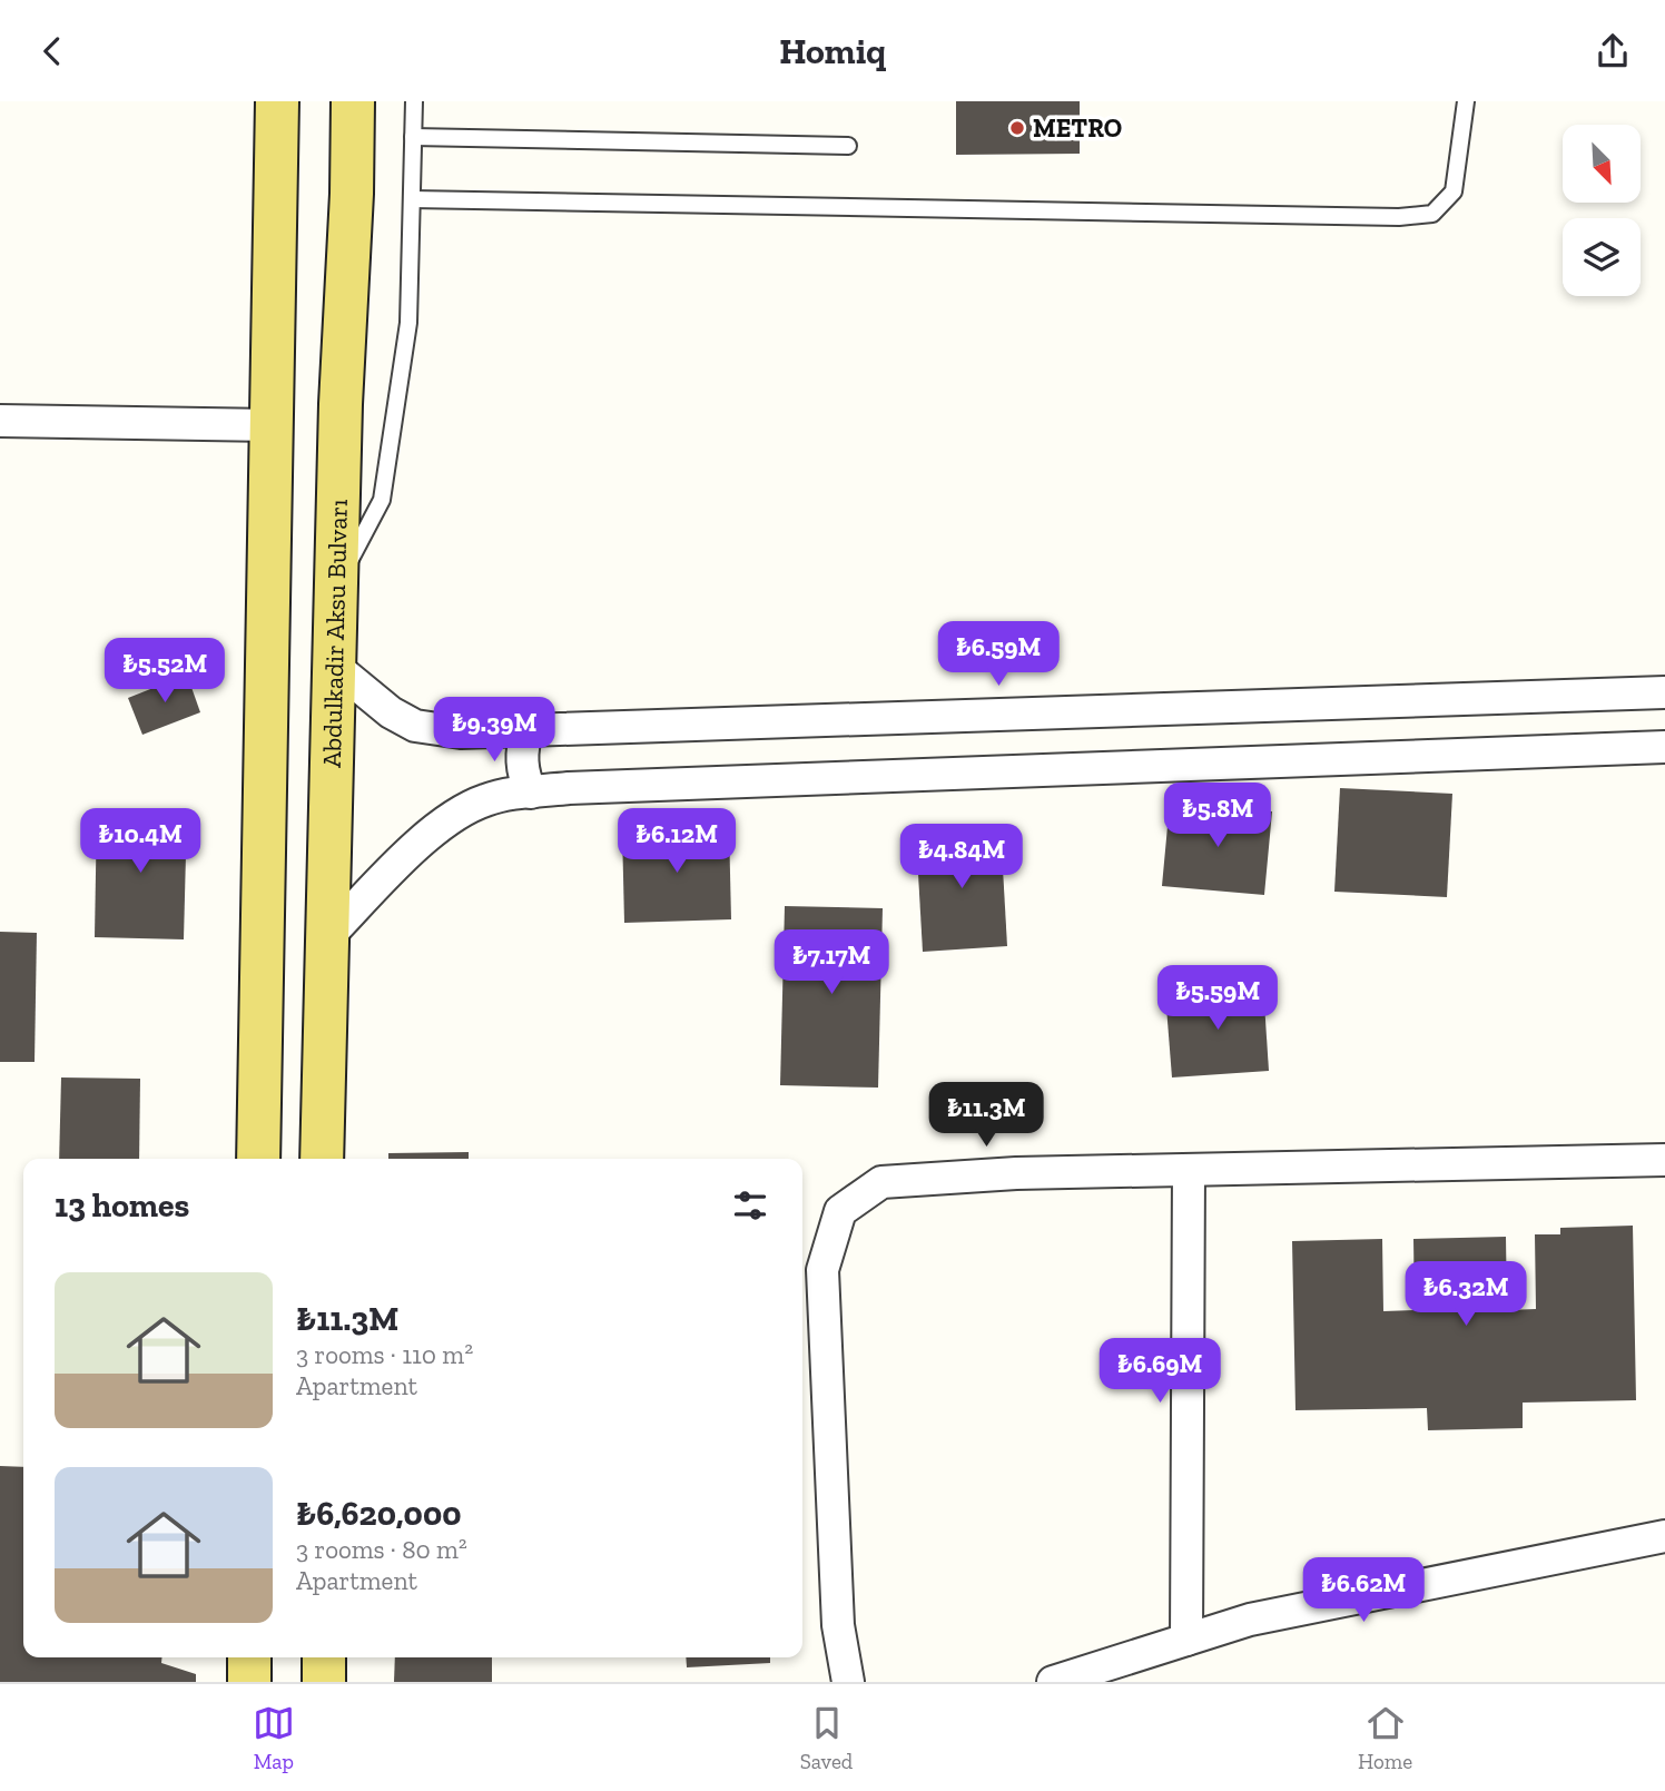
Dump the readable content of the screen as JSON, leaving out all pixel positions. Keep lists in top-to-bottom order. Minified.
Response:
{"streets":{"main road":["Abdulkadir Aksu Bulvarı"]},"places":["METRO"],"north":"bottom right","page":{"header":"Homiq","price":["₺6.59M","₺5.52M","₺9.39M","₺5.8M","₺10.4M","₺6.12M","₺4.84M","₺7.17M","₺5.59M","₺11.3M","₺6.32M","₺6.69M","₺6.62M"],"heading":"13 homes","list":[{"name":"₺11.3M","note":"3 rooms · 110 m² · Apartment"},{"name":"₺6,620,000","note":"3 rooms · 80 m² · Apartment"}],"tabs":["Map","Saved","Home"]}}
